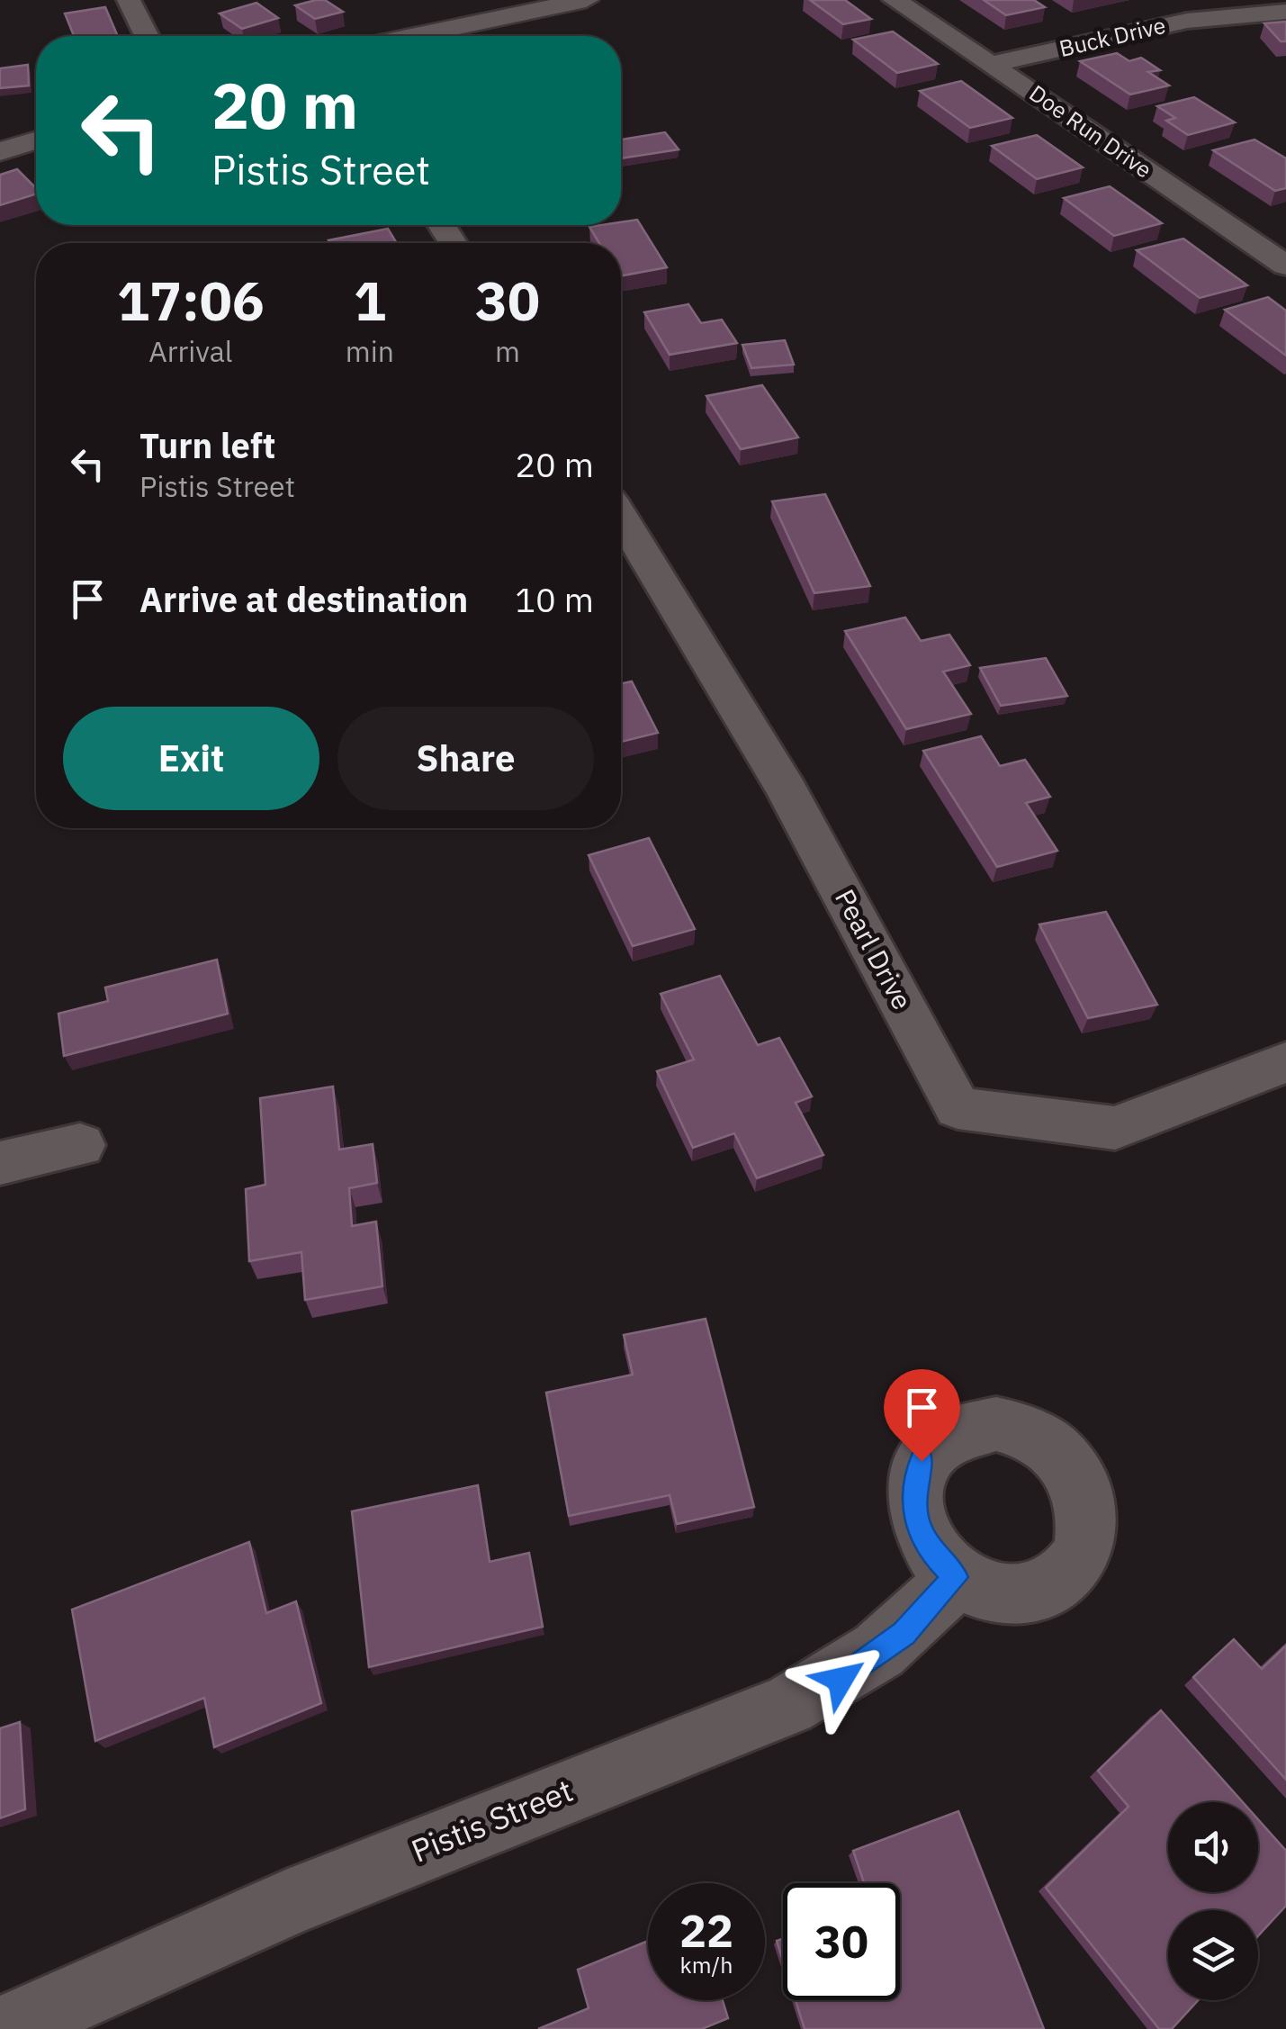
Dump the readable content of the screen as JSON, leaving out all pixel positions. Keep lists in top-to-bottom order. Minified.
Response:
{"streets":{"street":["Buck Drive","Doe Run Drive","Pearl Drive","Pistis Street"]},"crossings":[["Buck Drive","Doe Run Drive"]],"page":{"turn":["20 m","Pistis Street"],"eta":["17:06","Arrival","1","min","30","m"],"list":[{"name":"Turn left","note":"Pistis Street","value":"20 m"},{"name":"Arrive at destination","value":"10 m"}],"buttons":["Exit","Share"],"speed":"22 km/h","limit":"30"}}
